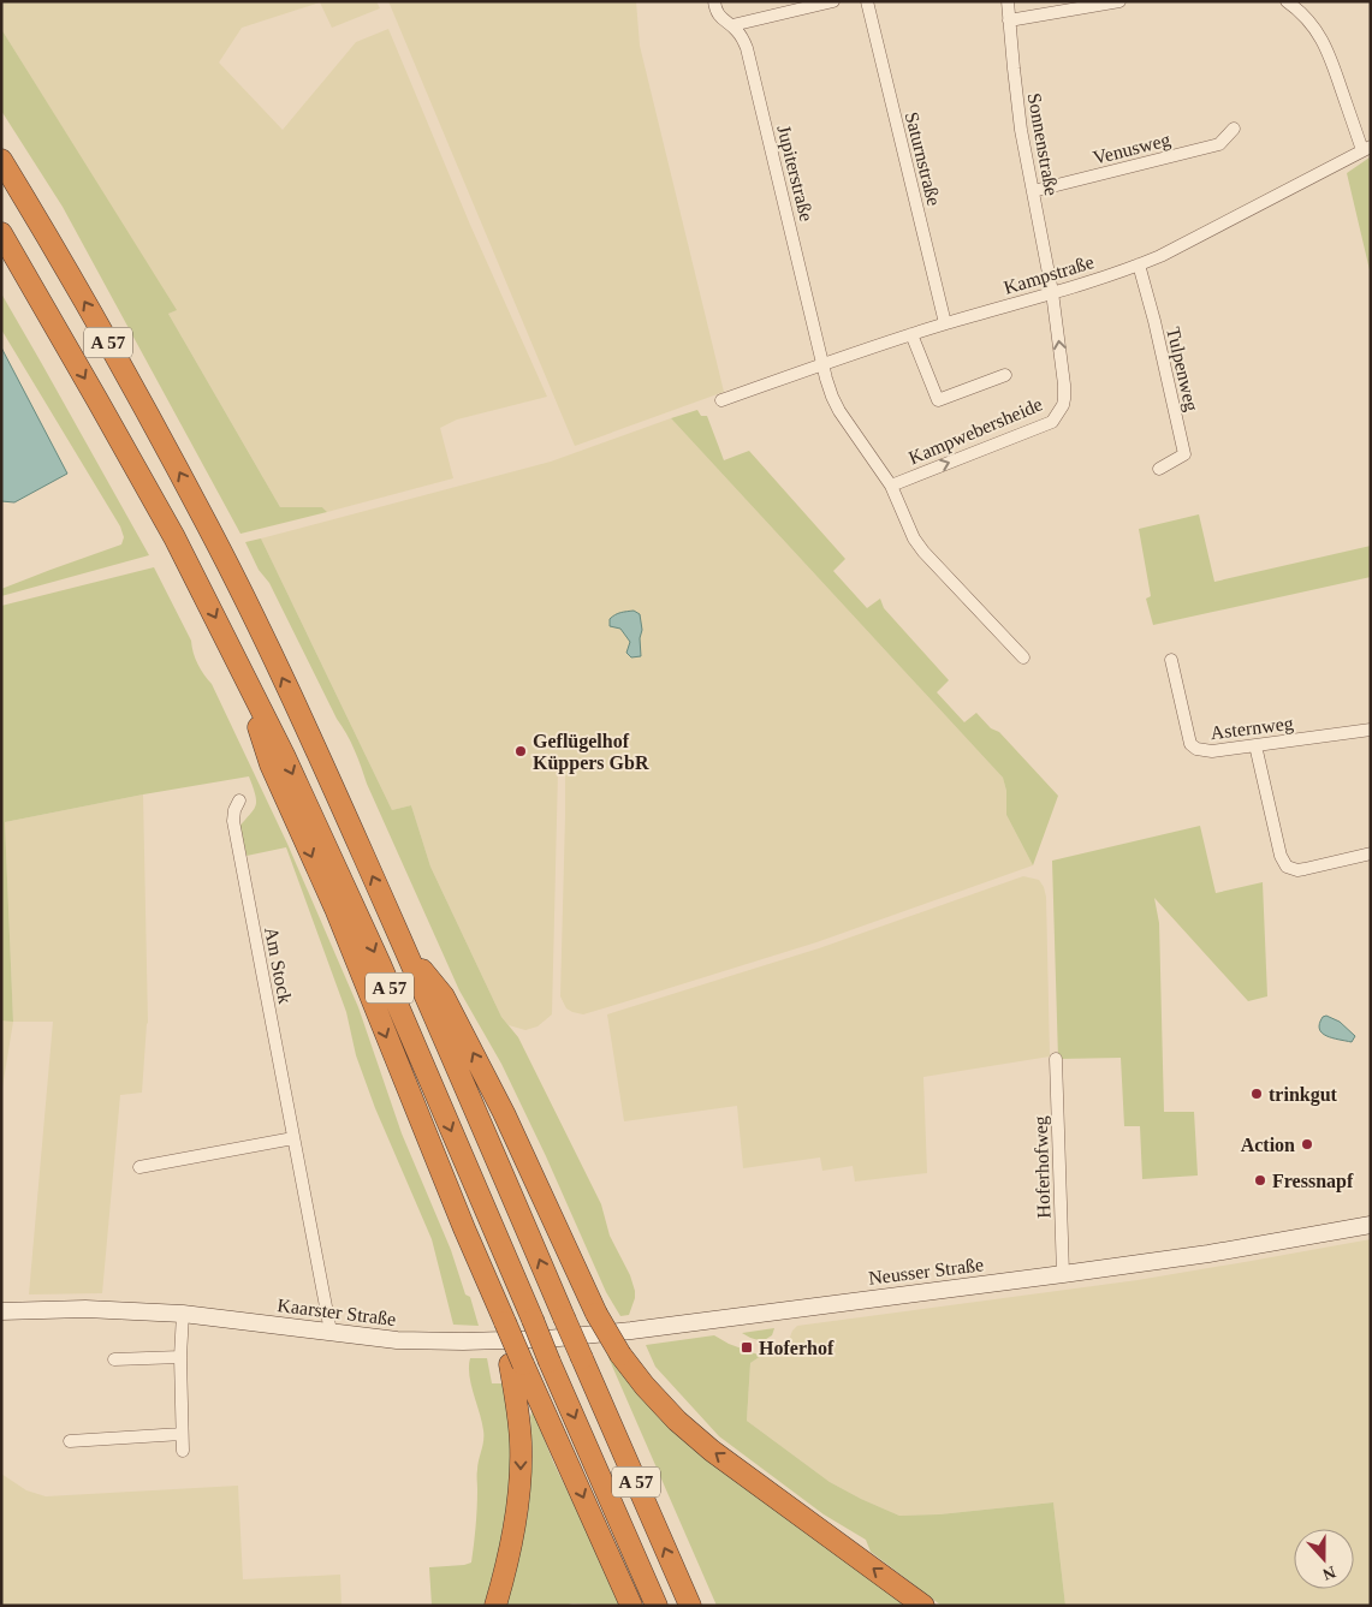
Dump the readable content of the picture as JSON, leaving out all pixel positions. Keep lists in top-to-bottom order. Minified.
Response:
{"streets":{"highway":["A 57"],"main road":["Neusser Straße","Kaarster Straße"],"street":["Sonnenstraße","Venusweg","Saturnstraße","Jupiterstraße","Kampstraße","Tulpenweg","Kampwebersheide","Asternweg","Am Stock","Hoferhofweg"]},"crossings":[["Sonnenstraße","Venusweg"],["Sonnenstraße","Kampstraße"],["Sonnenstraße","Kampwebersheide"],["Saturnstraße","Kampstraße"],["Jupiterstraße","Kampstraße"],["Jupiterstraße","Kampwebersheide"],["Kampstraße","Tulpenweg"],["Kampstraße","Kampwebersheide"],["Am Stock","Kaarster Straße"],["Hoferhofweg","Neusser Straße"],["Neusser Straße","Kaarster Straße"]],"one_way":["Kampwebersheide"],"places":{"other":["Geflügelhof Küppers GbR","trinkgut","Action","Fressnapf"],"transit":["Hoferhof"]},"north":"bottom"}
